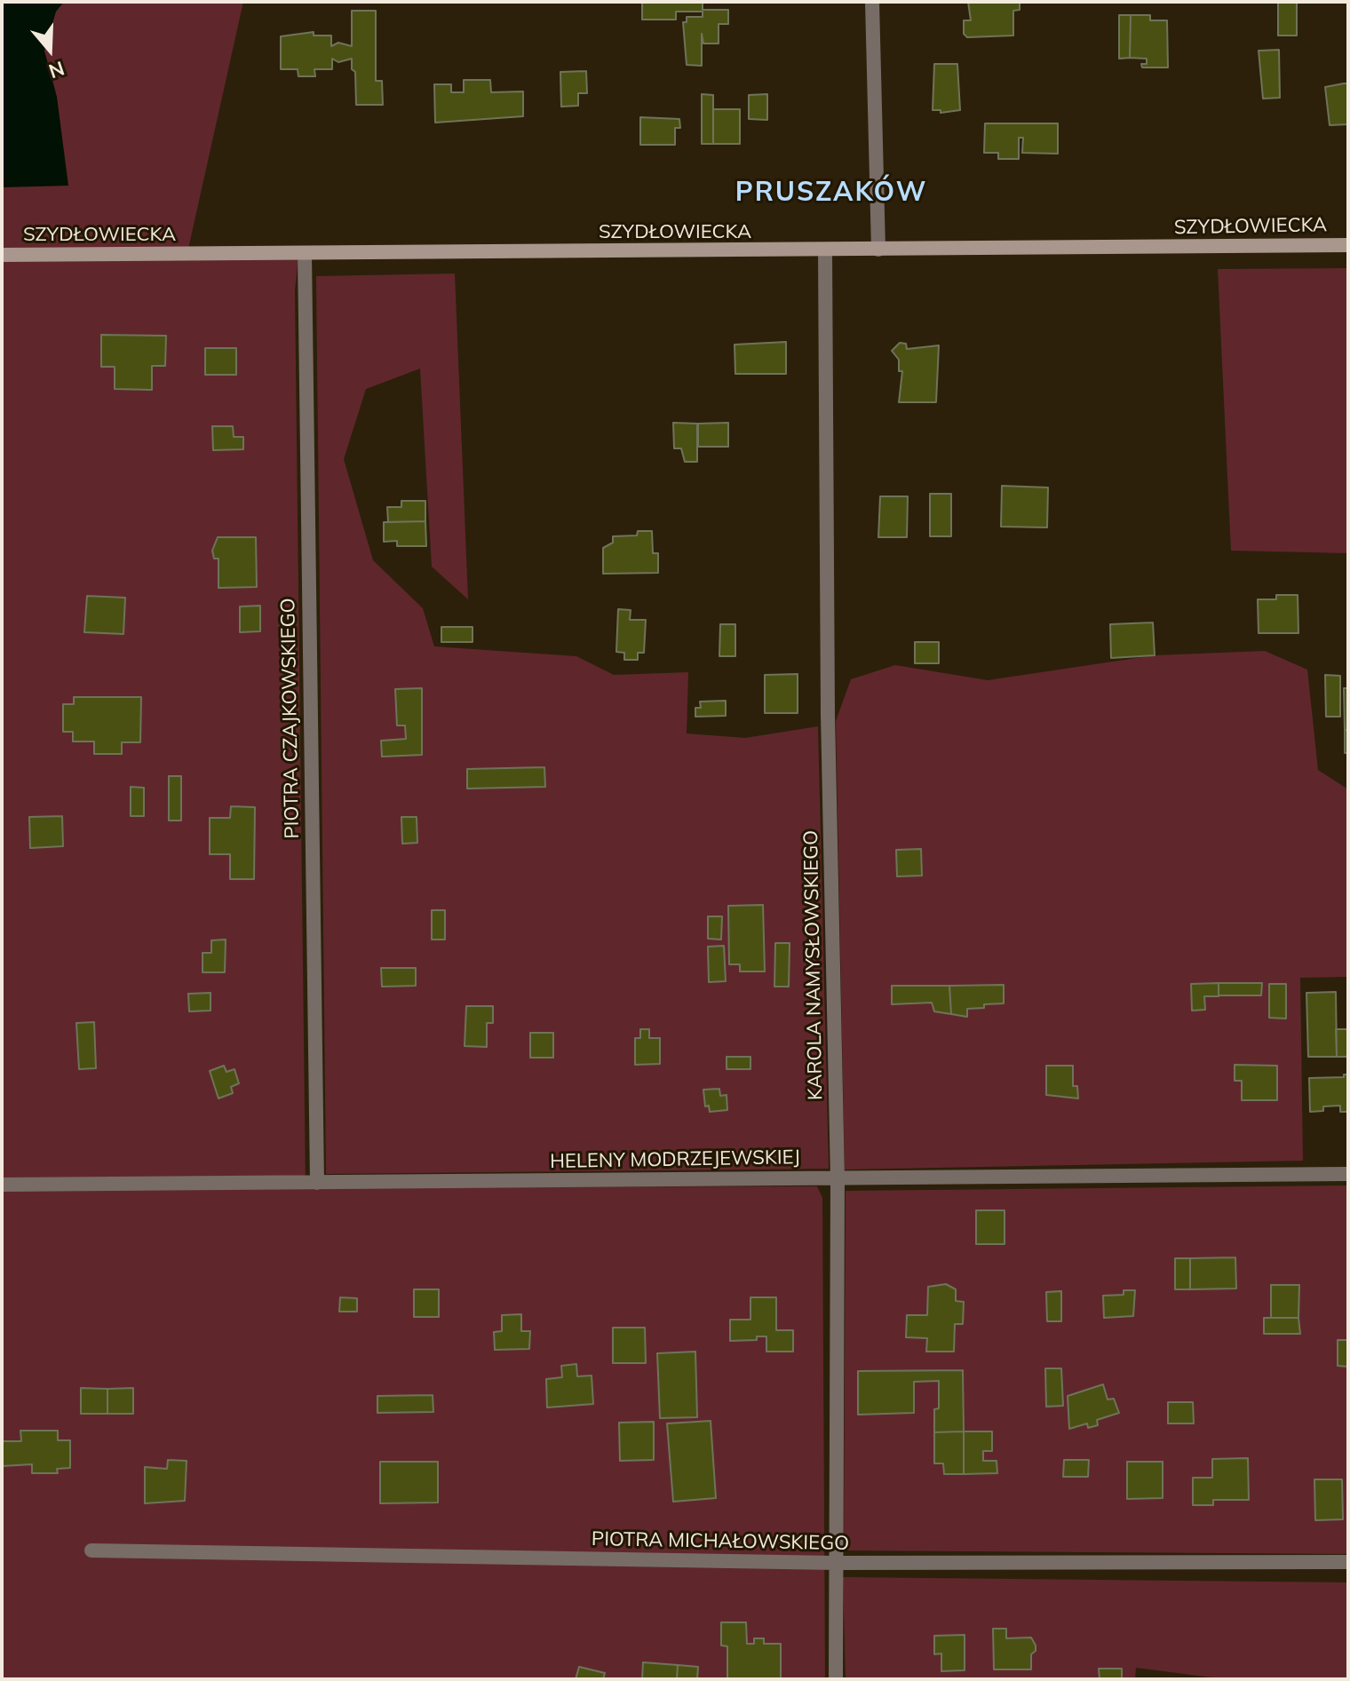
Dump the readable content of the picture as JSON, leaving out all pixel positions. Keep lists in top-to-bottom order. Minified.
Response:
{"streets":{"street":["SZYDŁOWIECKA","PIOTRA CZAJKOWSKIEGO","KAROLA NAMYSŁOWSKIEGO","HELENY MODRZEJEWSKIEJ","PIOTRA MICHAŁOWSKIEGO"]},"crossings":[["SZYDŁOWIECKA","PIOTRA CZAJKOWSKIEGO"],["SZYDŁOWIECKA","KAROLA NAMYSŁOWSKIEGO"],["PIOTRA CZAJKOWSKIEGO","HELENY MODRZEJEWSKIEJ"],["KAROLA NAMYSŁOWSKIEGO","HELENY MODRZEJEWSKIEJ"],["KAROLA NAMYSŁOWSKIEGO","PIOTRA MICHAŁOWSKIEGO"]],"districts":["PRUSZAKÓW"],"north":"bottom"}
